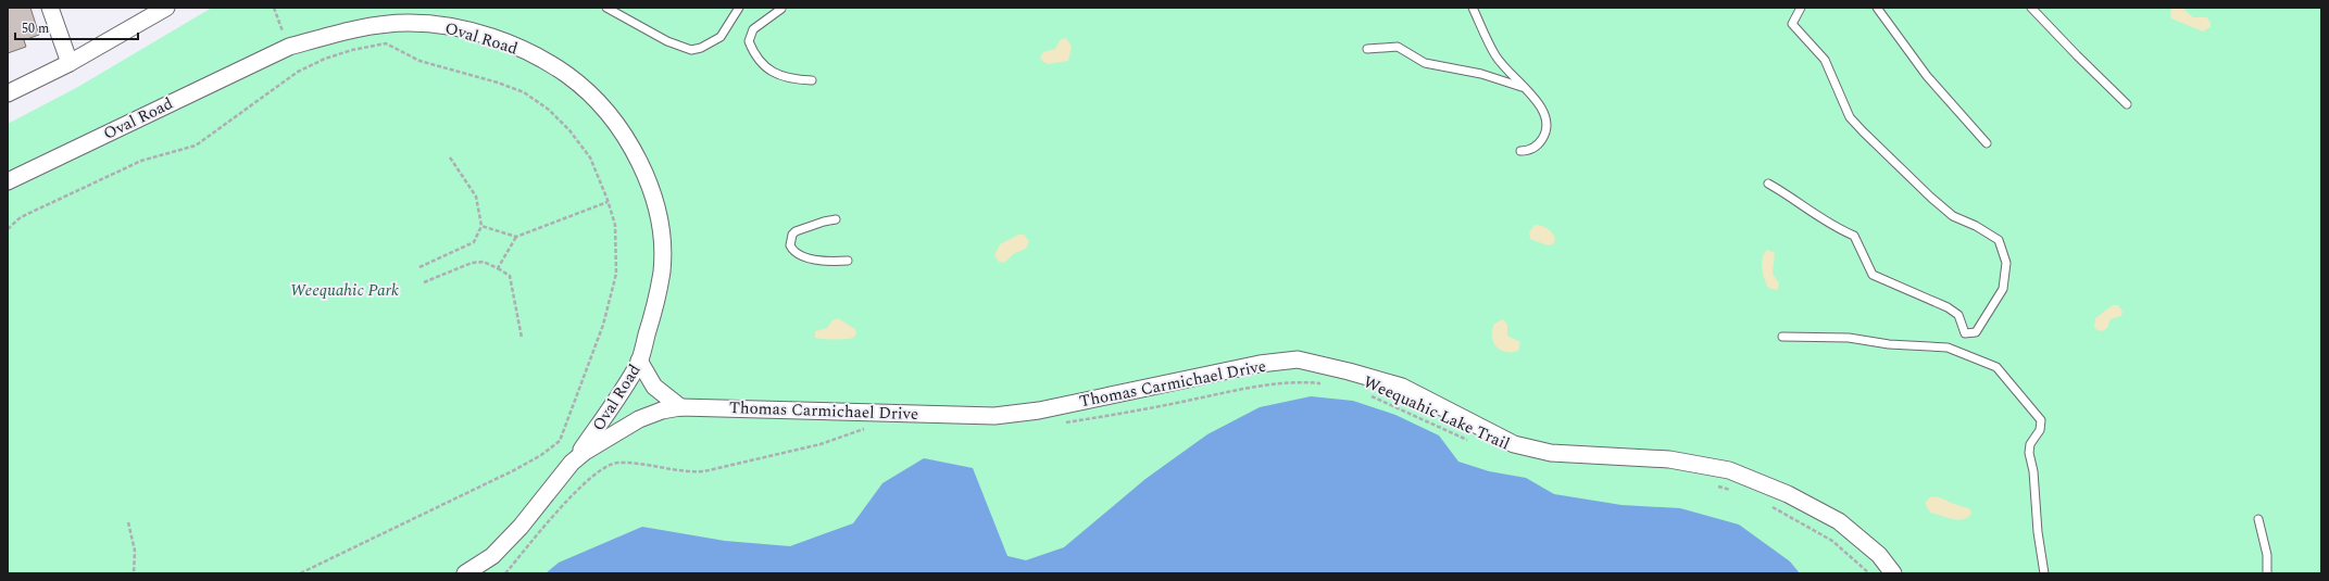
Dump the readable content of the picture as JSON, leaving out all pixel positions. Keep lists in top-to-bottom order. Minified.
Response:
{"streets":{"street":["Oval Road","Thomas Carmichael Drive"],"path":["Weequahic Lake Trail"]},"crossings":[["Oval Road","Thomas Carmichael Drive"]],"parks":["Weequahic Park"],"scale_bar":"50 m"}
